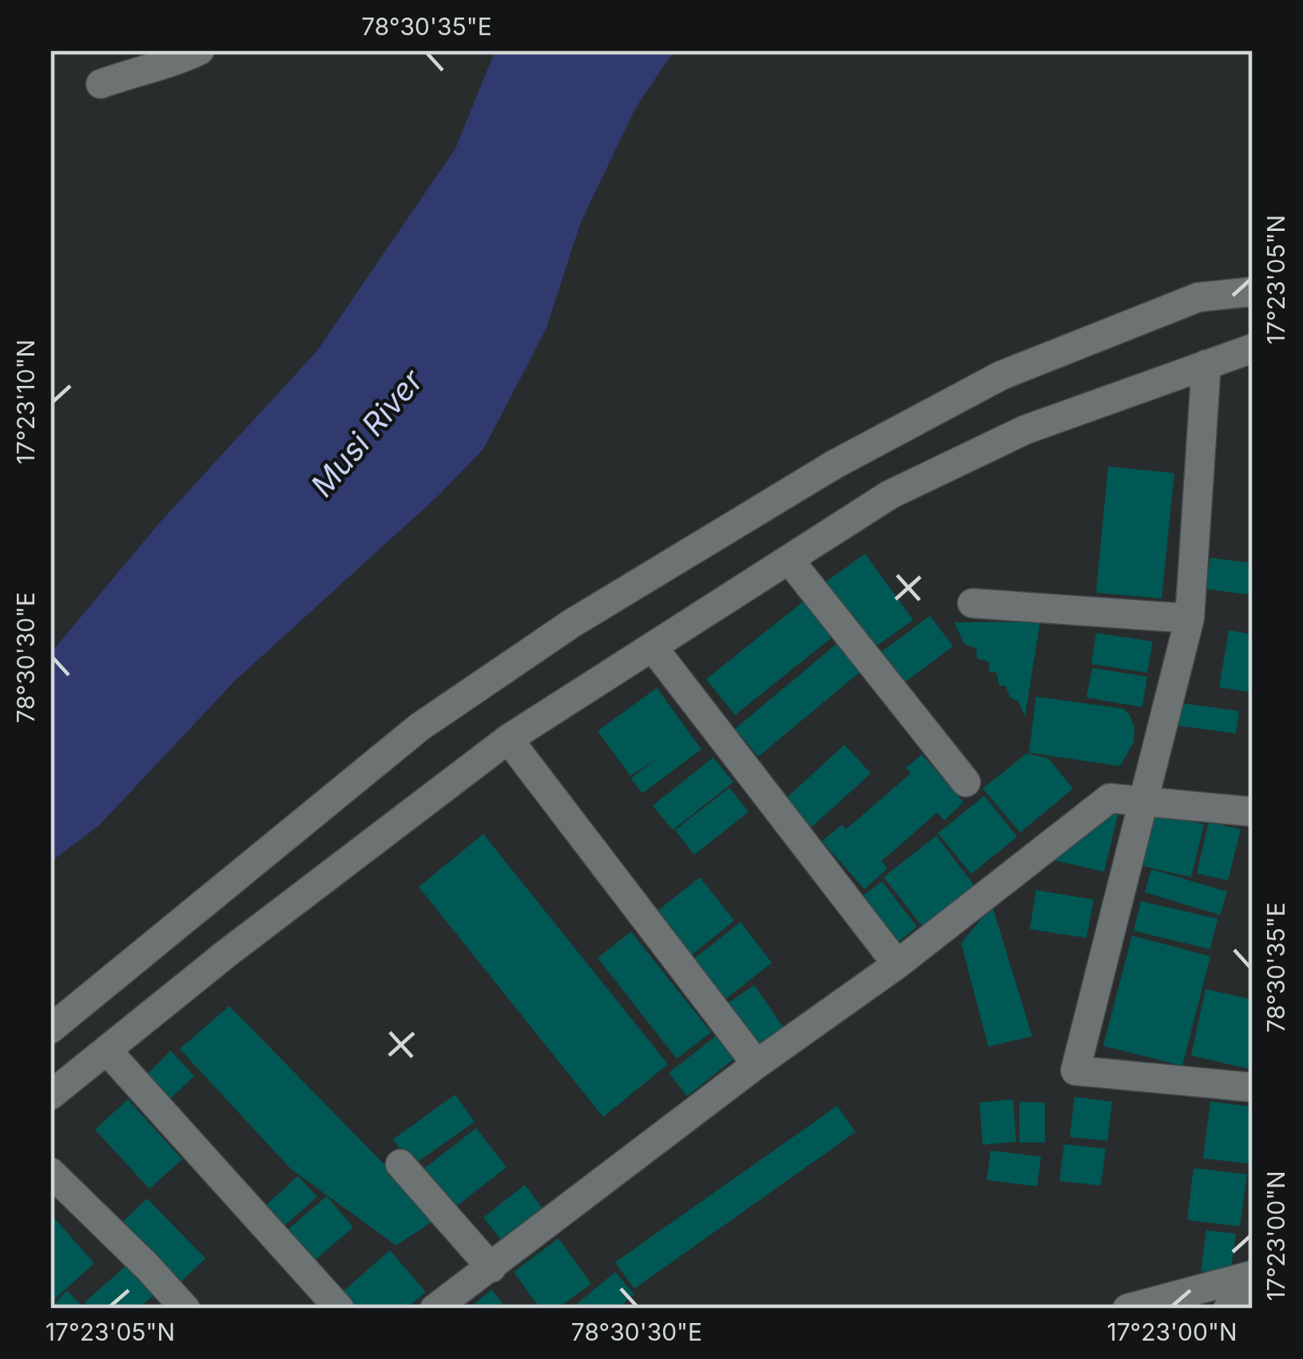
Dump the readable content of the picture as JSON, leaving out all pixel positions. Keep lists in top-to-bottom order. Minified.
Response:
{"water":["Musi River"],"coordinates":["78°30'35\"E","17°23'05\"N","17°23'10\"N","78°30'30\"E","17°23'00\"N"]}
